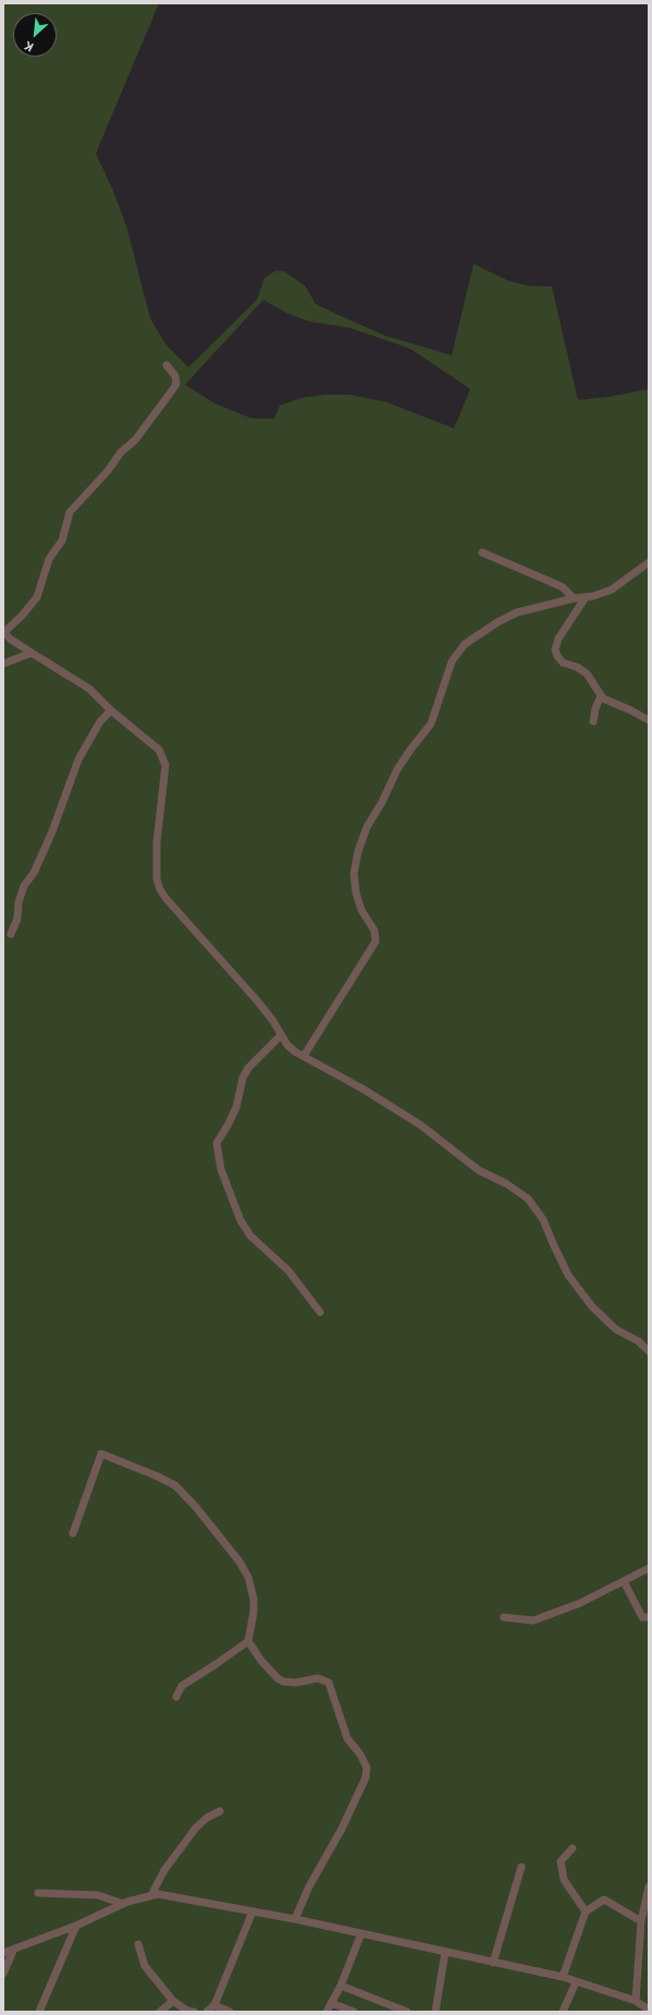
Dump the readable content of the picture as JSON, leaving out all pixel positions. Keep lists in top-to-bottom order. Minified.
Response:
{"north":"bottom left"}
